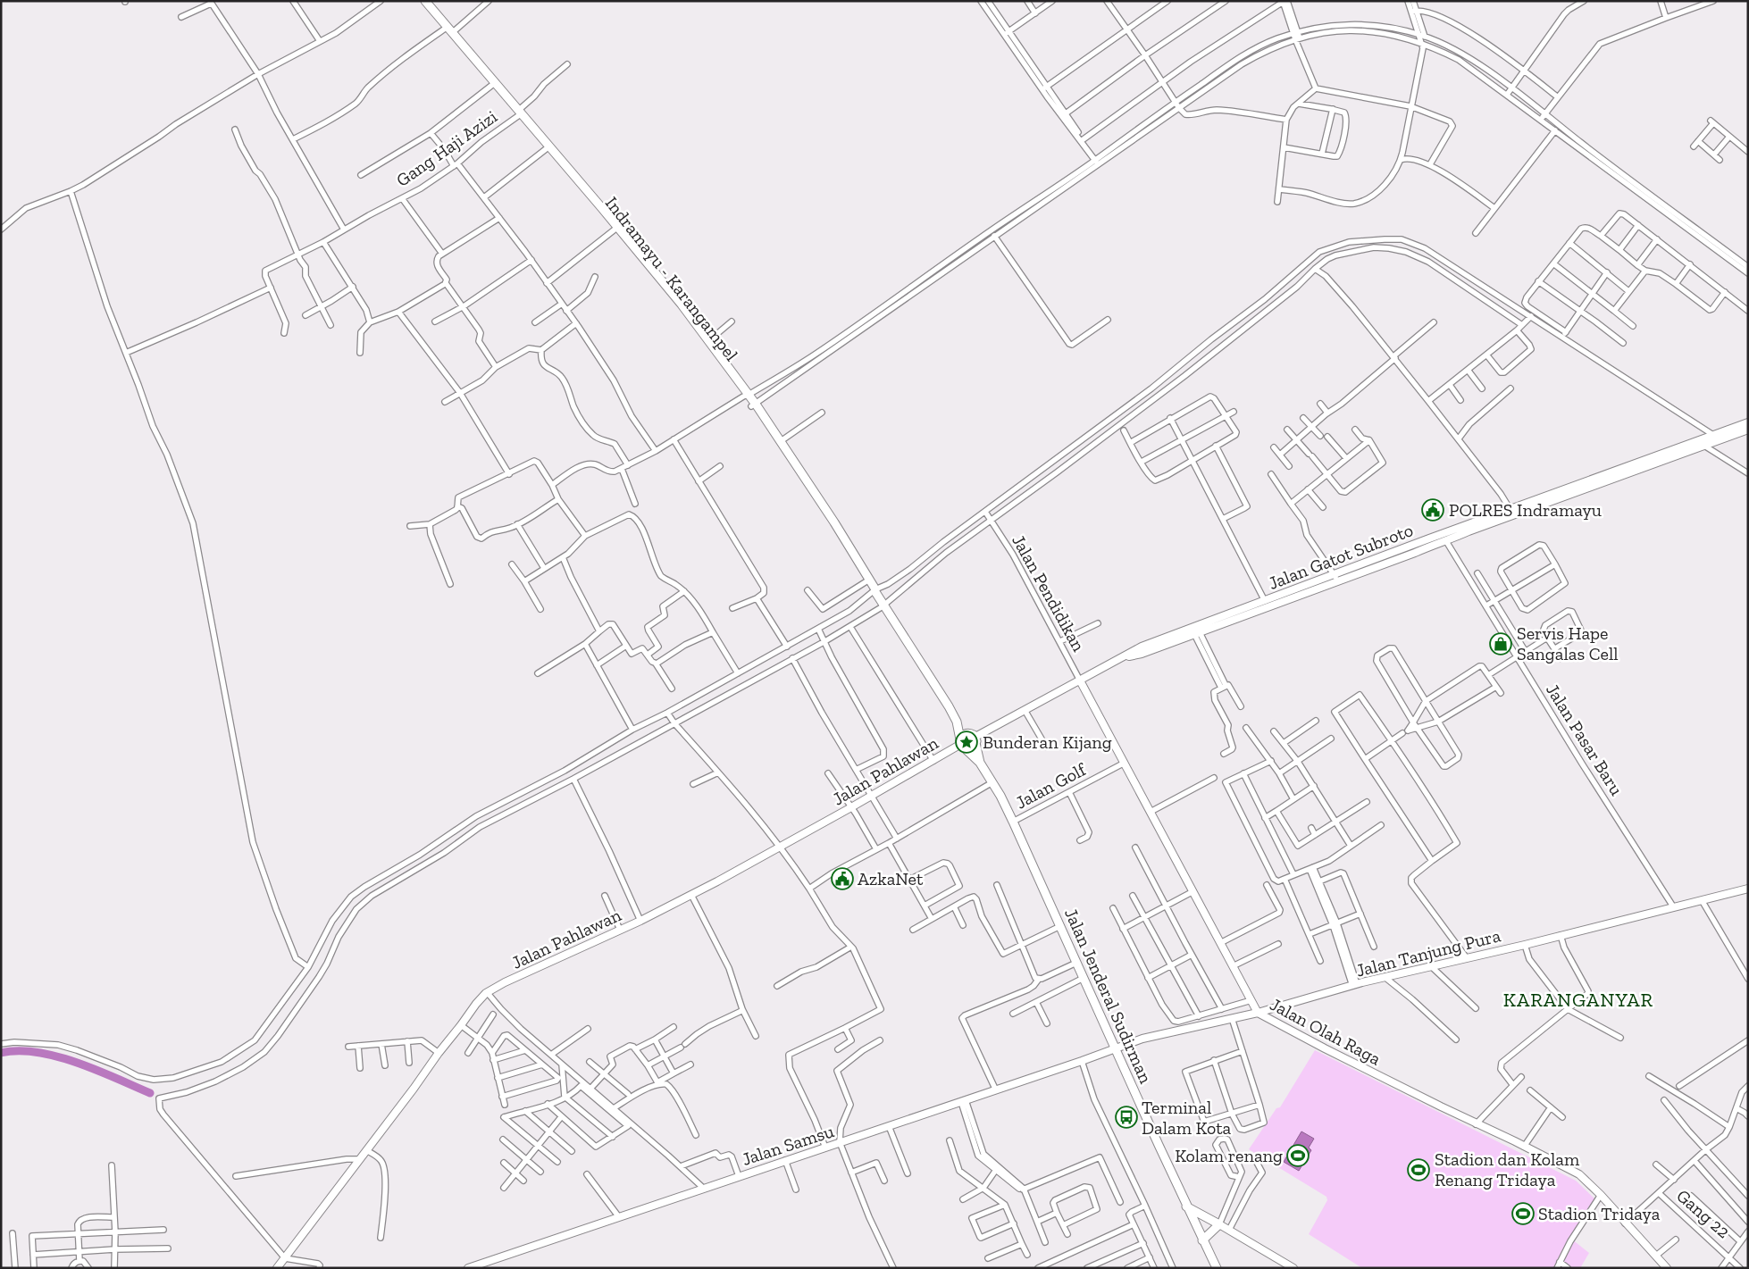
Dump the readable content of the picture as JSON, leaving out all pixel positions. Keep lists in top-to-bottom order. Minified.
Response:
{"streets":{"main road":["Indramayu - Karangampel","Jalan Jenderal Sudirman"],"street":["Gang Haji Azizi","Jalan Gatot Subroto","Jalan Pendidikan","Jalan Pasar Baru","Jalan Pahlawan","Jalan Golf","Jalan Tanjung Pura","Jalan Olah Raga","Jalan Samsu","Gang 22"]},"crossings":[["Gang Haji Azizi","Indramayu - Karangampel"],["Jalan Gatot Subroto","Jalan Pendidikan"],["Jalan Gatot Subroto","Jalan Pasar Baru"],["Jalan Gatot Subroto","Jalan Olah Raga"],["Jalan Pendidikan","Jalan Olah Raga"],["Jalan Pasar Baru","Jalan Tanjung Pura"],["Jalan Golf","Jalan Jenderal Sudirman"],["Jalan Golf","Jalan Olah Raga"],["Jalan Tanjung Pura","Jalan Jenderal Sudirman"],["Jalan Tanjung Pura","Jalan Olah Raga"],["Jalan Tanjung Pura","Jalan Samsu"],["Jalan Jenderal Sudirman","Jalan Samsu"]],"districts":["KARANGANYAR"],"places":{"public building":["POLRES Indramayu","AzkaNet"],"shop":["Servis Hape Sangalas Cell"],"place":["Bunderan Kijang"],"bus stop":["Terminal Dalam Kota"],"sports":["Kolam renang","Stadion dan Kolam Renang Tridaya","Stadion Tridaya"]}}
